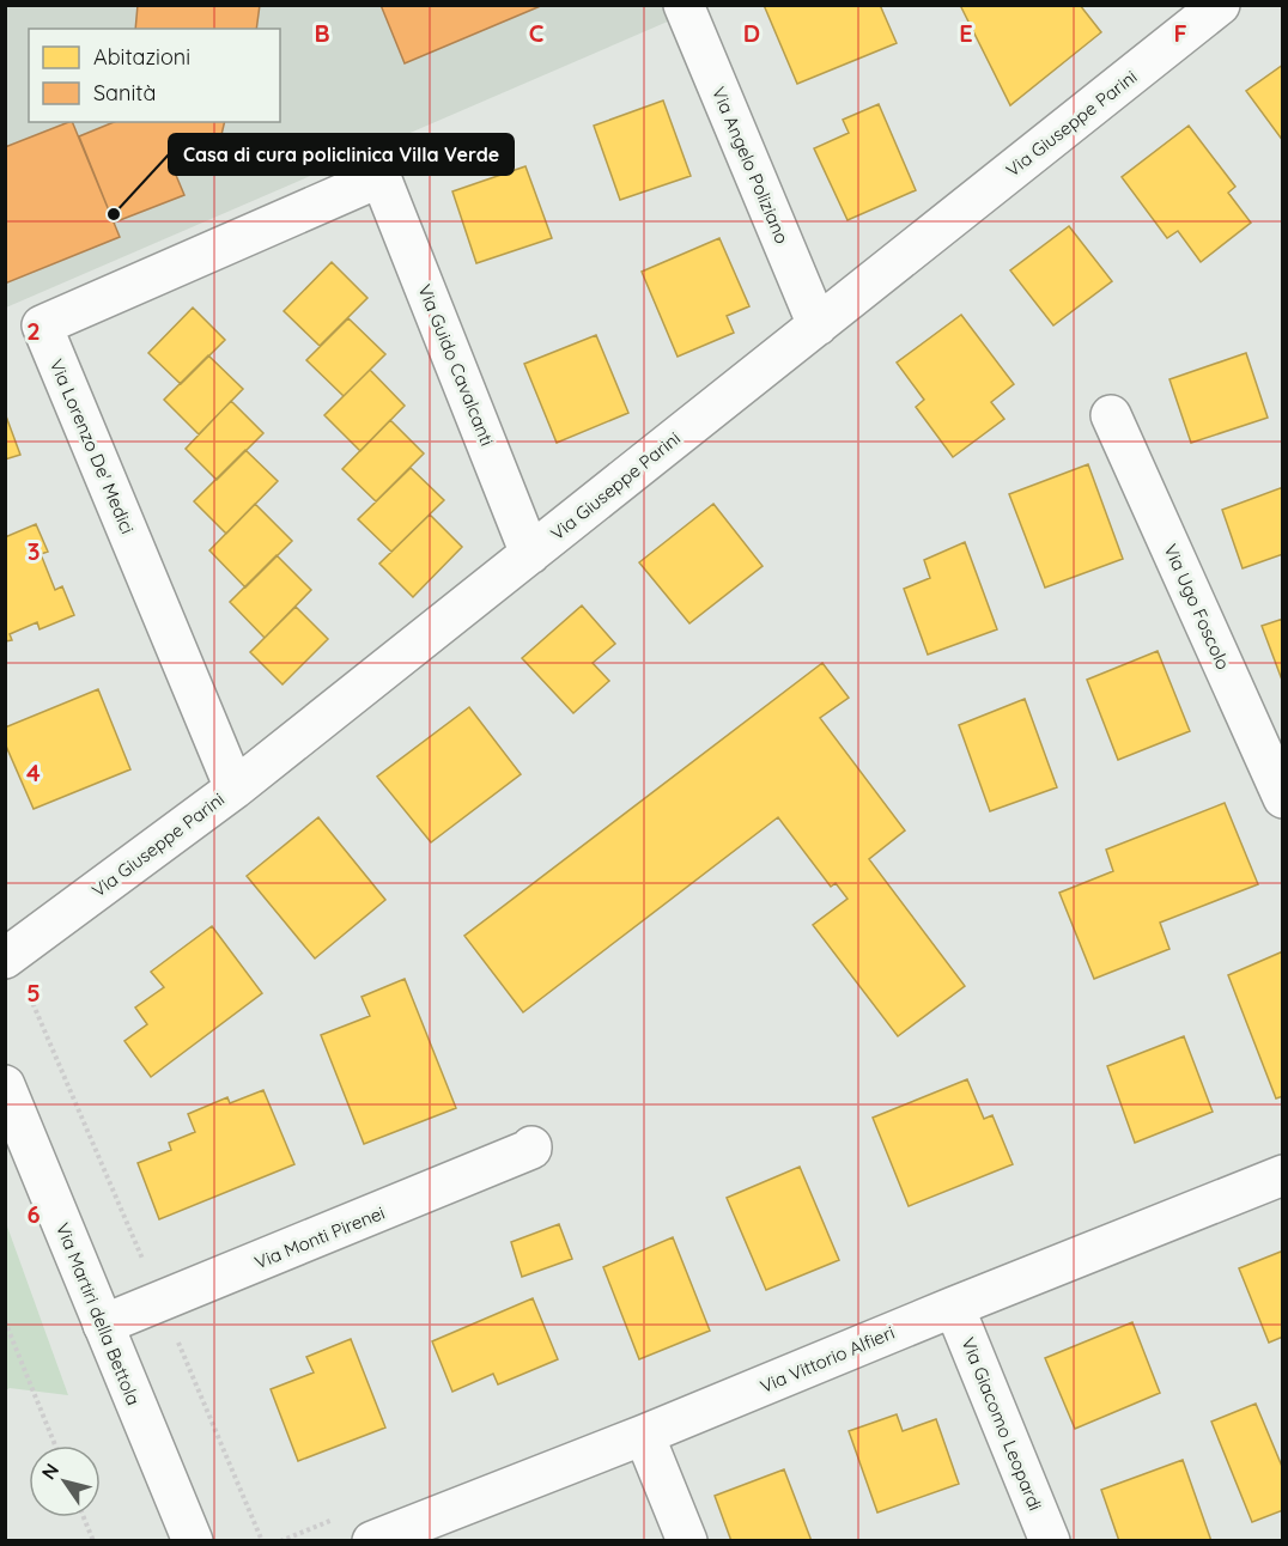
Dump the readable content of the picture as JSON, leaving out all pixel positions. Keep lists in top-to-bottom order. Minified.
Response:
{"streets":{"street":["Via Giuseppe Parini","Via Angelo Poliziano","Via Guido Cavalcanti","Via Lorenzo De' Medici","Via Ugo Foscolo","Via Monti Pirenei","Via Martiri della Bettola","Via Vittorio Alfieri","Via Giacomo Leopardi"]},"crossings":[["Via Giuseppe Parini","Via Angelo Poliziano"],["Via Giuseppe Parini","Via Guido Cavalcanti"],["Via Giuseppe Parini","Via Lorenzo De' Medici"],["Via Guido Cavalcanti","Via Lorenzo De' Medici"],["Via Monti Pirenei","Via Martiri della Bettola"],["Via Vittorio Alfieri","Via Giacomo Leopardi"]],"places":["Casa di cura policlinica Villa Verde"],"legend":["Abitazioni","Sanità"],"north":"top left","grid":{"columns":["B","C","D","E","F"],"rows":["2","3","4","5","6"]}}
